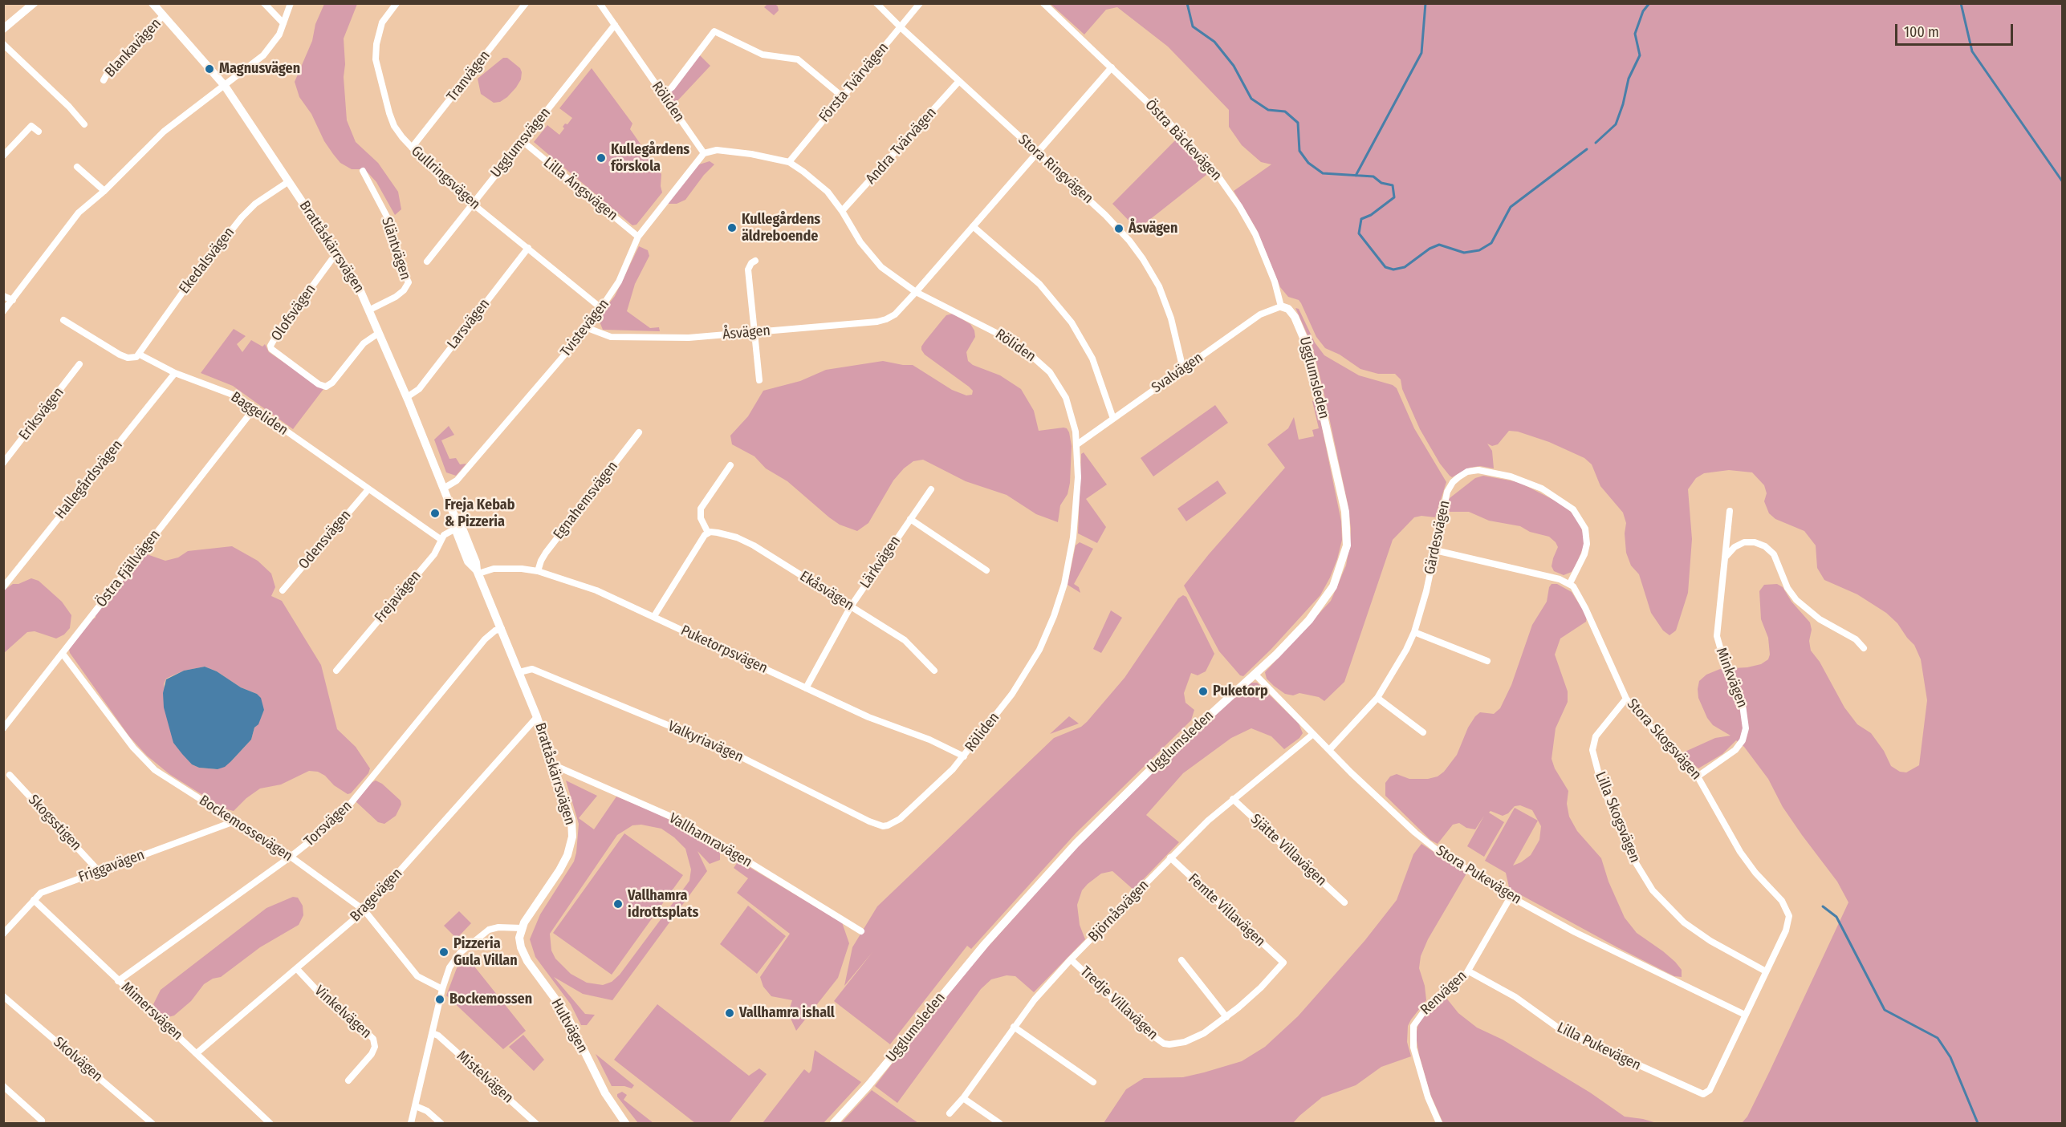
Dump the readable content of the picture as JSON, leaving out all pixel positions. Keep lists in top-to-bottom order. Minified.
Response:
{"streets":{"street":["Blankavägen","Tranvägen","Första Tvärvägen","Röliden","Östra Bäckevägen","Ugglumsvägen","Andra Tvärvägen","Stora Ringvägen","Gullringsvägen","Lilla Ängsvägen","Brattåskärrsvägen","Släntvägen","Ekedalsvägen","Olofsvägen","Larsvägen","Tvistevägen","Åsvägen","Svalvägen","Ugglumsleden","Eriksvägen","Baggeliden","Hallegårdsvägen","Egnahemsvägen","Gärdesvägen","Odensvägen","Lärkvägen","Östra Fjällvägen","Ekåsvägen","Frejavägen","Puketorpsvägen","Minkvägen","Stora Skogsvägen","Valkyriavägen","Lilla Skogsvägen","Skogsstigen","Torsvägen","Bockemossevägen","Vallhamravägen","Sjätte Villavägen","Friggavägen","Stora Pukevägen","Bragevägen","Femte Villavägen","Björnåsvägen","Renvägen","Tredje Villavägen","Mimersvägen","Vinkelvägen","Hultvägen","Lilla Pukevägen","Skolvägen","Mistelvägen"]},"crossings":[["Blankavägen","Brattåskärrsvägen"],["Tranvägen","Gullringsvägen"],["Första Tvärvägen","Röliden"],["Första Tvärvägen","Stora Ringvägen"],["Röliden","Ugglumsvägen"],["Röliden","Andra Tvärvägen"],["Röliden","Tvistevägen"],["Röliden","Åsvägen"],["Röliden","Svalvägen"],["Röliden","Puketorpsvägen"],["Röliden","Valkyriavägen"],["Östra Bäckevägen","Åsvägen"],["Östra Bäckevägen","Svalvägen"],["Östra Bäckevägen","Ugglumsleden"],["Ugglumsvägen","Gullringsvägen"],["Ugglumsvägen","Lilla Ängsvägen"],["Andra Tvärvägen","Stora Ringvägen"],["Stora Ringvägen","Åsvägen"],["Stora Ringvägen","Svalvägen"],["Gullringsvägen","Larsvägen"],["Gullringsvägen","Tvistevägen"],["Lilla Ängsvägen","Tvistevägen"],["Brattåskärrsvägen","Släntvägen"],["Brattåskärrsvägen","Ekedalsvägen"],["Brattåskärrsvägen","Olofsvägen"],["Brattåskärrsvägen","Larsvägen"],["Brattåskärrsvägen","Tvistevägen"],["Brattåskärrsvägen","Frejavägen"],["Brattåskärrsvägen","Puketorpsvägen"],["Brattåskärrsvägen","Valkyriavägen"],["Brattåskärrsvägen","Torsvägen"],["Brattåskärrsvägen","Vallhamravägen"],["Brattåskärrsvägen","Bragevägen"],["Brattåskärrsvägen","Hultvägen"],["Ekedalsvägen","Baggeliden"],["Tvistevägen","Åsvägen"],["Svalvägen","Ugglumsleden"],["Ugglumsleden","Stora Pukevägen"],["Baggeliden","Hallegårdsvägen"],["Baggeliden","Odensvägen"],["Baggeliden","Östra Fjällvägen"],["Baggeliden","Frejavägen"],["Egnahemsvägen","Puketorpsvägen"],["Gärdesvägen","Stora Skogsvägen"],["Gärdesvägen","Stora Pukevägen"],["Lärkvägen","Ekåsvägen"],["Lärkvägen","Puketorpsvägen"],["Östra Fjällvägen","Bockemossevägen"],["Minkvägen","Stora Skogsvägen"],["Stora Skogsvägen","Lilla Skogsvägen"],["Stora Skogsvägen","Stora Pukevägen"],["Stora Skogsvägen","Lilla Pukevägen"],["Skogsstigen","Friggavägen"],["Torsvägen","Bockemossevägen"],["Torsvägen","Mimersvägen"],["Bockemossevägen","Friggavägen"],["Bockemossevägen","Bragevägen"],["Sjätte Villavägen","Björnåsvägen"],["Friggavägen","Mimersvägen"],["Stora Pukevägen","Björnåsvägen"],["Stora Pukevägen","Renvägen"],["Bragevägen","Mimersvägen"],["Bragevägen","Vinkelvägen"],["Femte Villavägen","Björnåsvägen"],["Femte Villavägen","Tredje Villavägen"],["Björnåsvägen","Tredje Villavägen"],["Renvägen","Lilla Pukevägen"]],"places":["Magnusvägen","Kullegårdens förskola","Kullegårdens äldreboende","Åsvägen","Freja Kebab & Pizzeria","Puketorp","Vallhamra idrottsplats","Pizzeria Gula Villan","Bockemossen","Vallhamra ishall"],"scale_bar":"100 m"}
